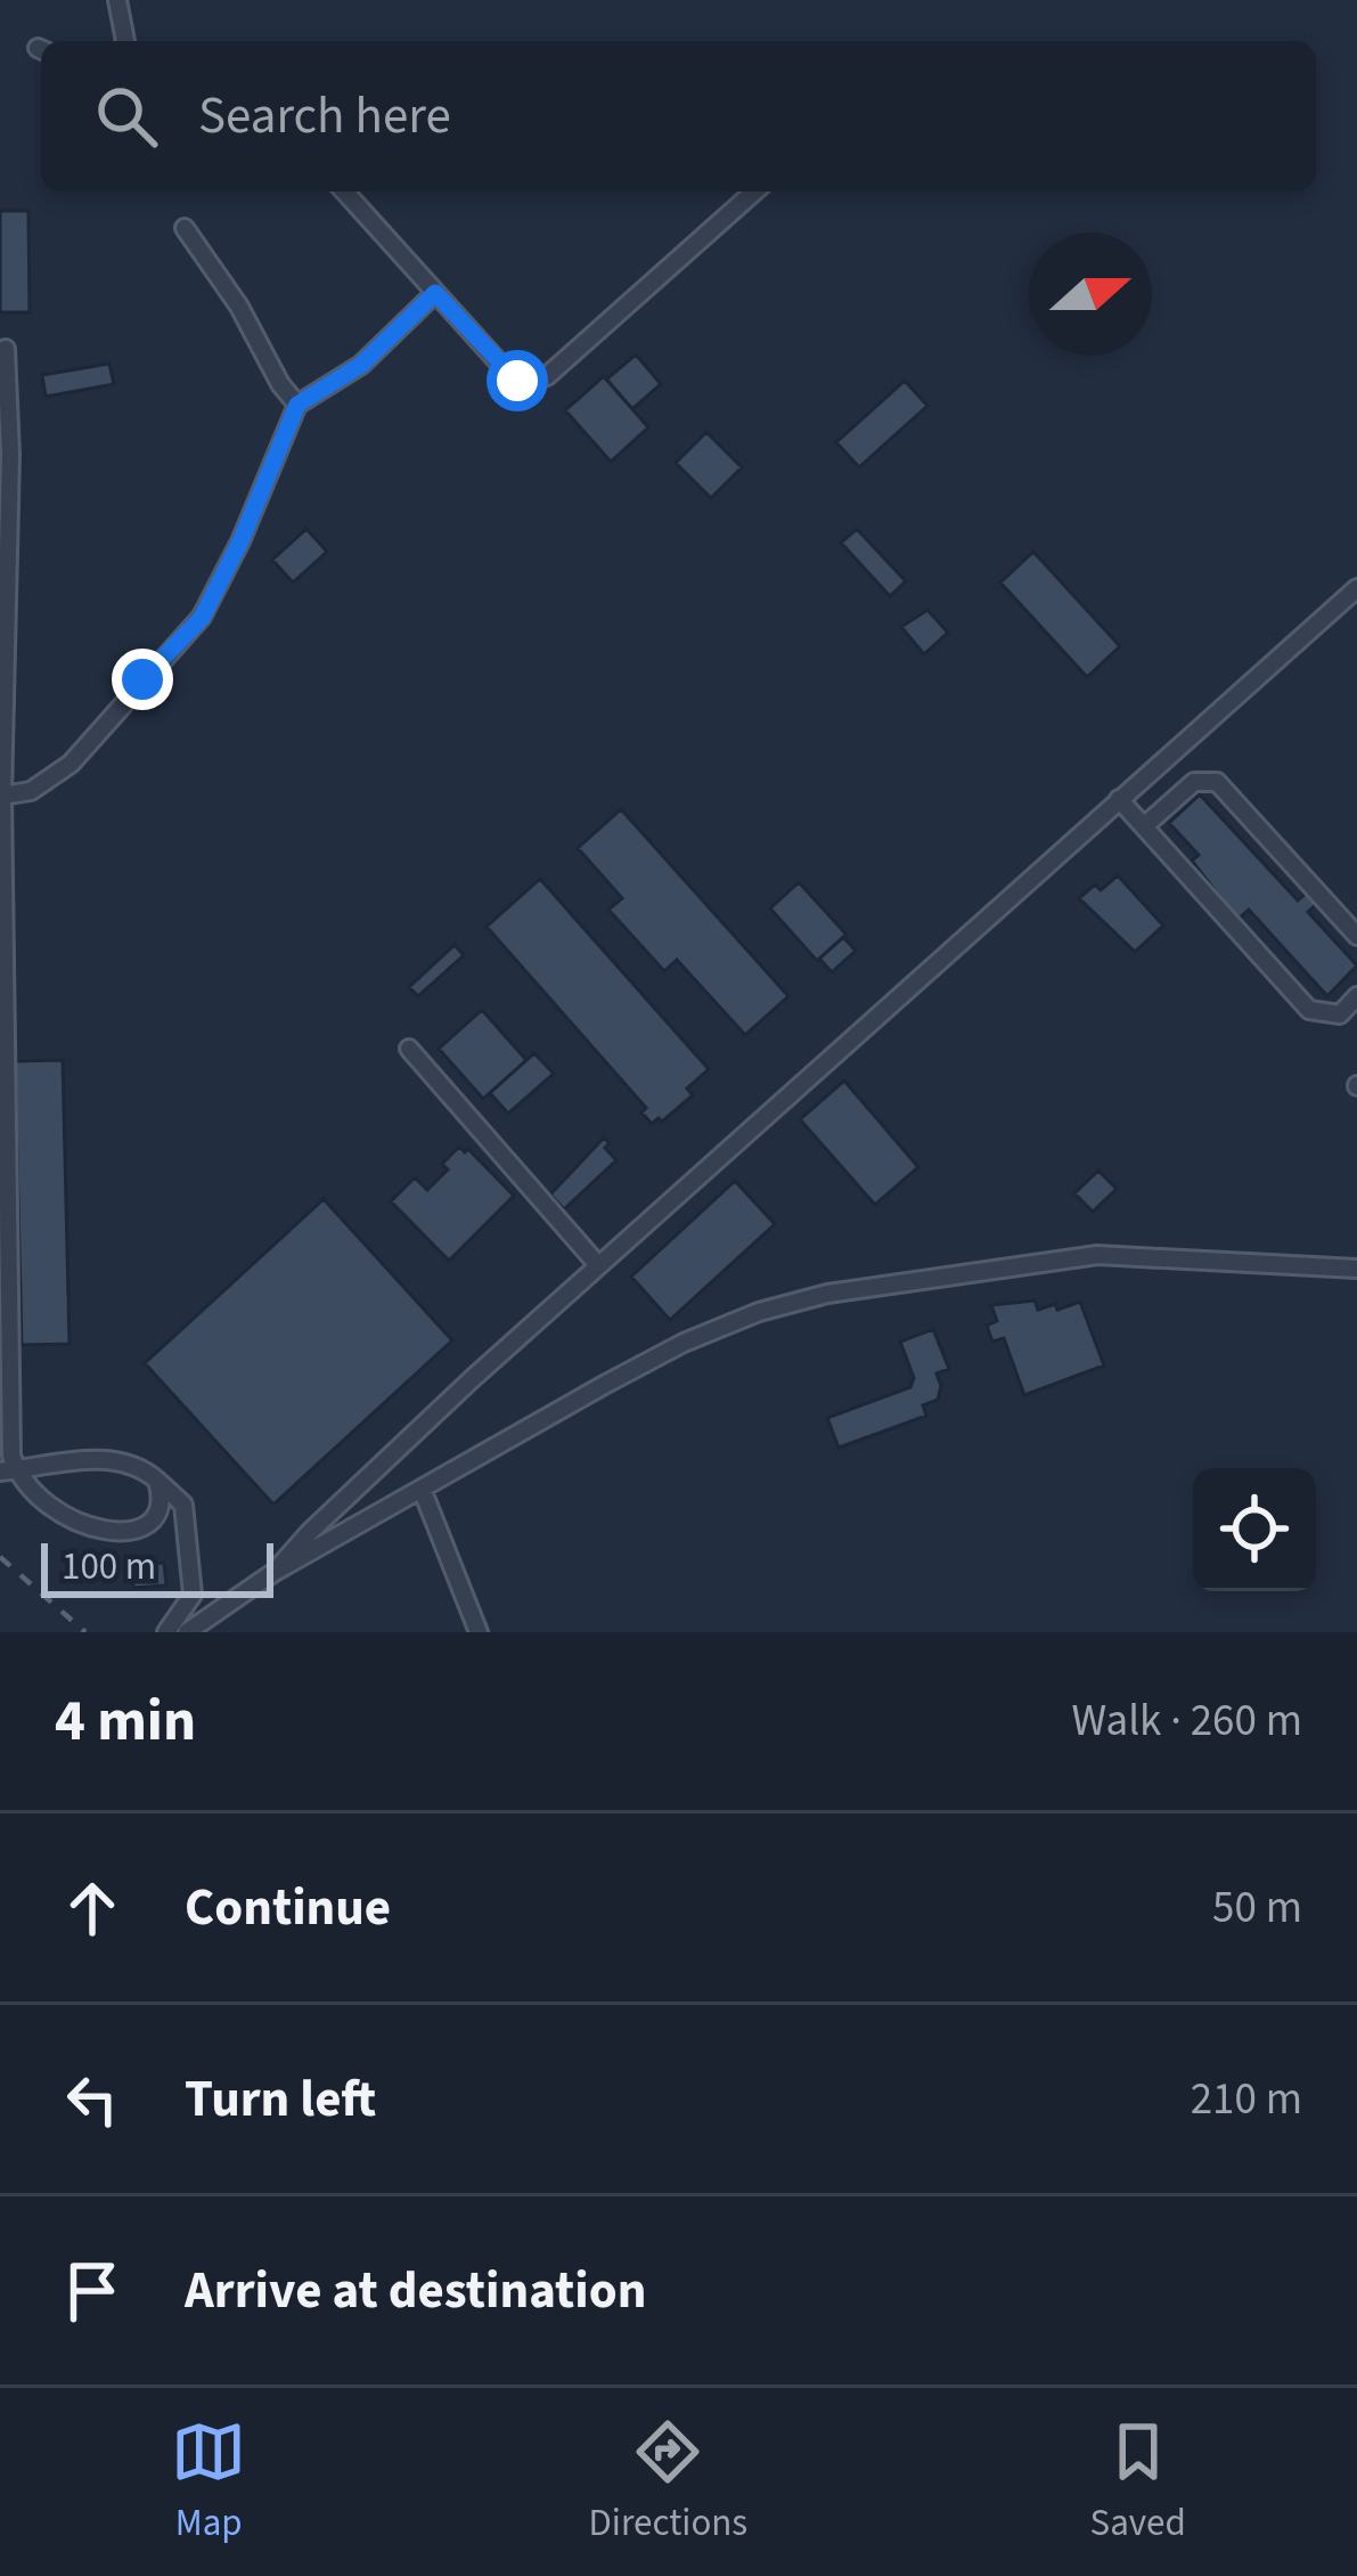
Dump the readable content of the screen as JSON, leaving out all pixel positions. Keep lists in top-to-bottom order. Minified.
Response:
{"scale_bar":"100 m","north":"right","page":{"search":"Search here","scale":"100 m","heading":["4 min","Walk · 260 m"],"list":[["Continue","50 m"],["Turn left","210 m"],"Arrive at destination"],"nav":["Map","Directions","Saved"]}}
